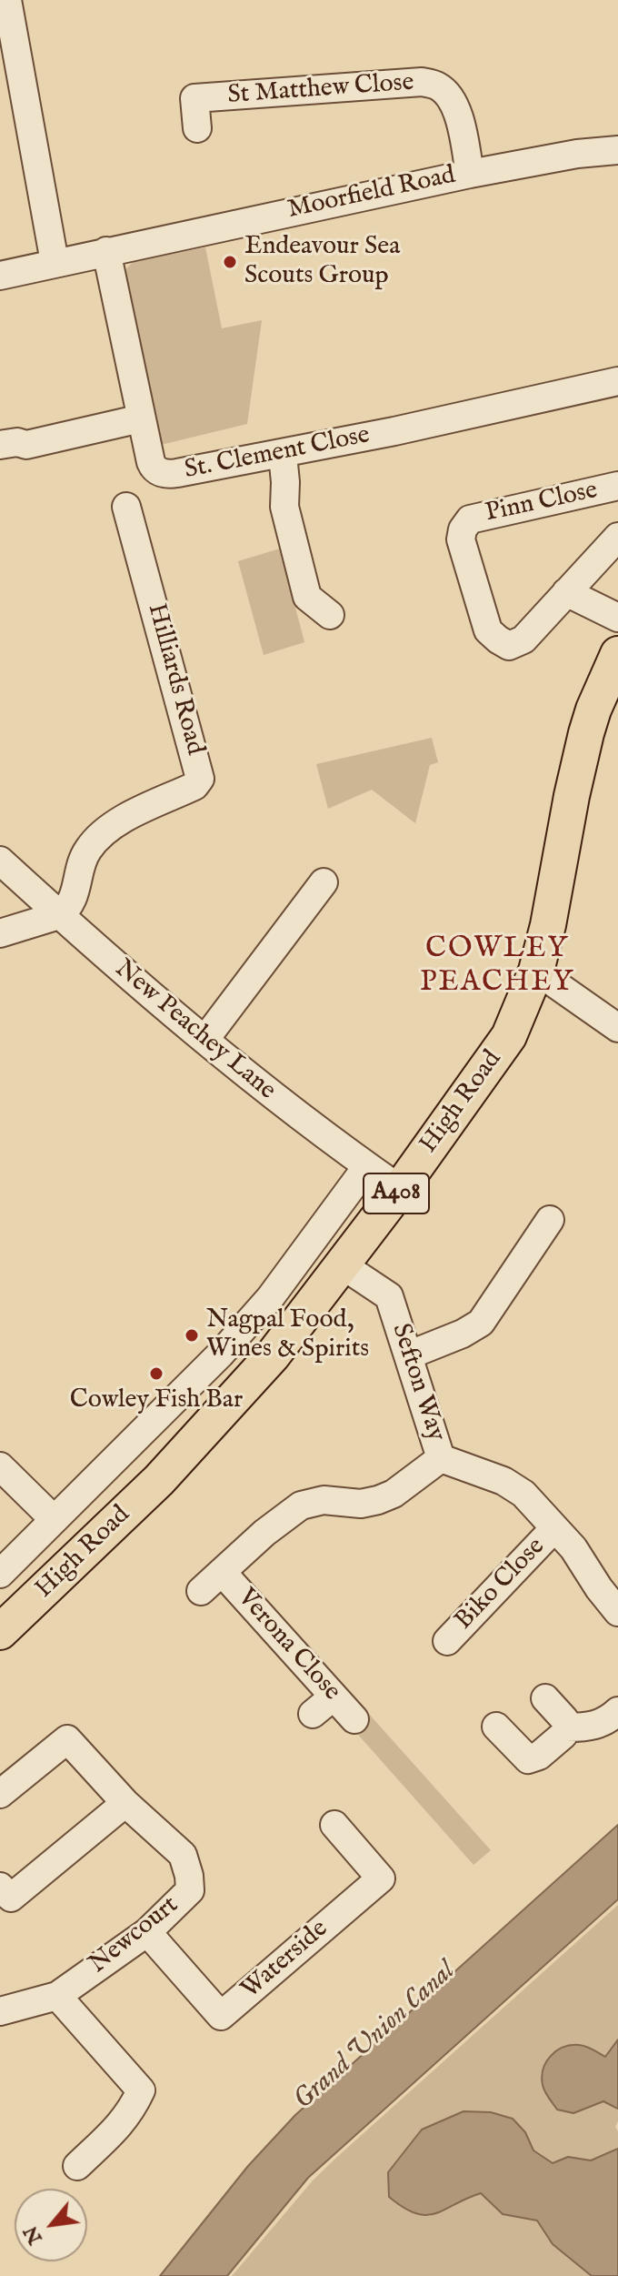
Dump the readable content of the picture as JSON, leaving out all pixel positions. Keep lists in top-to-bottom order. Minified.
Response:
{"streets":{"main road":["High Road","A408"],"street":["St Matthew Close","Moorfield Road","St. Clement Close","Pinn Close","Hilliards Road","New Peachey Lane","Sefton Way","Biko Close","Verona Close","Newcourt","Waterside"]},"crossings":[["St Matthew Close","Moorfield Road"],["Moorfield Road","St. Clement Close"],["Hilliards Road","New Peachey Lane"],["New Peachey Lane","High Road"],["High Road","Sefton Way"],["Sefton Way","Biko Close"],["Sefton Way","Verona Close"],["Newcourt","Waterside"]],"districts":["COWLEY PEACHEY"],"water":["Grand Union Canal"],"places":["Endeavour Sea Scouts Group","Nagpal Food, Wines & Spirits","Cowley Fish Bar"],"north":"bottom left"}
